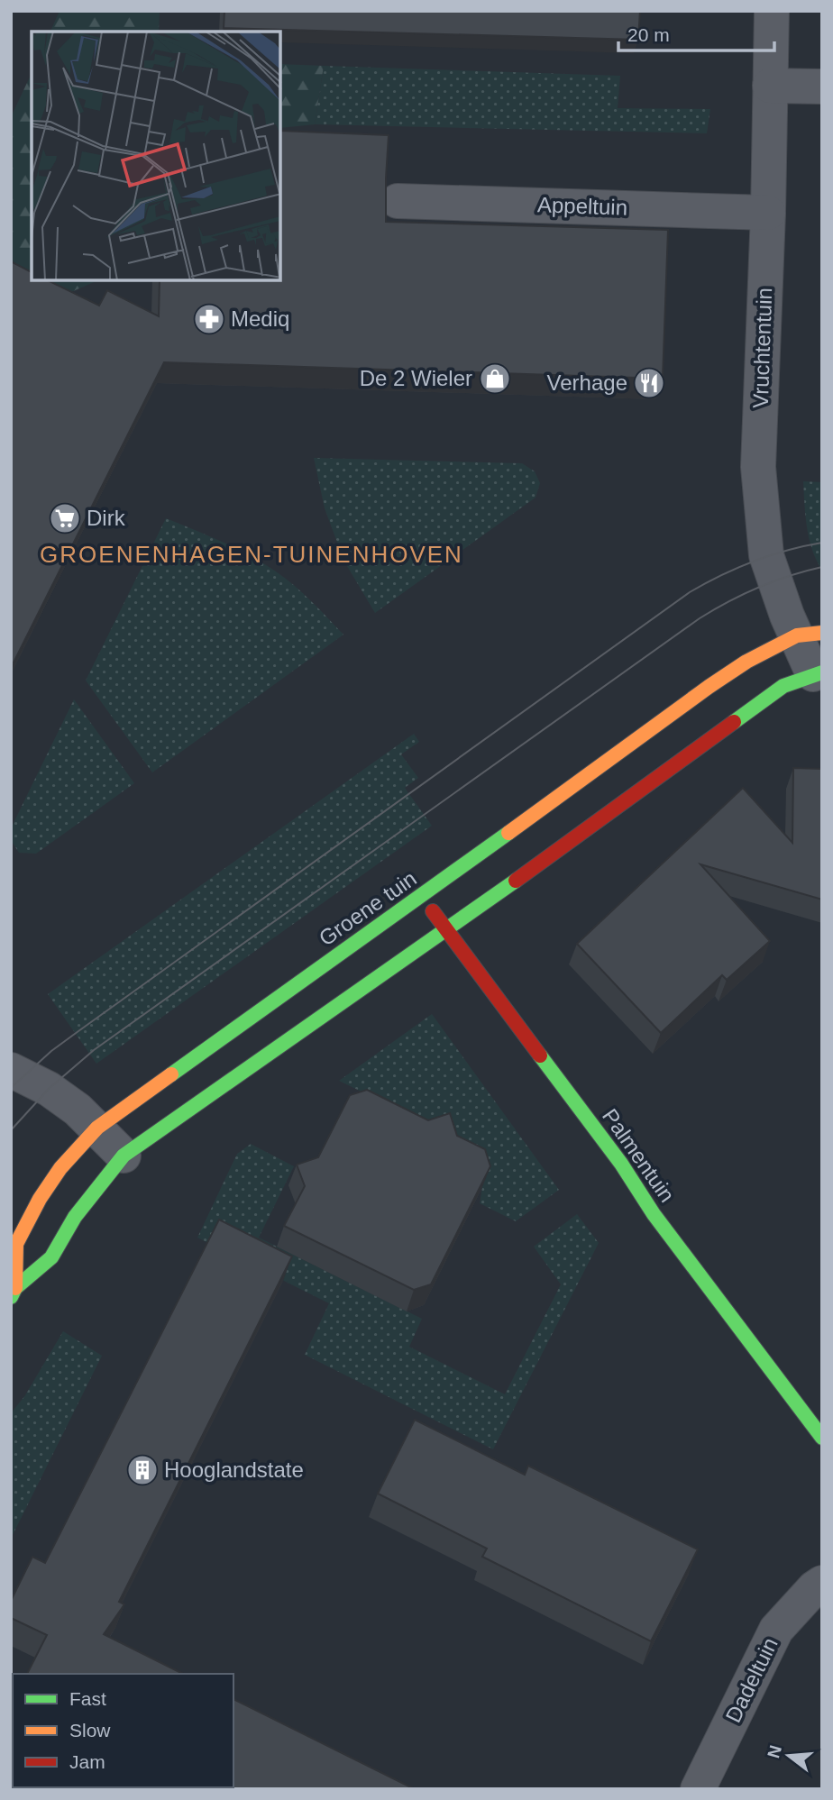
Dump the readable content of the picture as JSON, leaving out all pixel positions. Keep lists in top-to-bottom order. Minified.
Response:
{"streets":{"street":["Appeltuin","Vruchtentuin","Groene tuin","Palmentuin","Dadeltuin"]},"crossings":[["Appeltuin","Vruchtentuin"],["Vruchtentuin","Groene tuin"],["Groene tuin","Palmentuin"]],"districts":["GROENENHAGEN-TUINENHOVEN"],"places":{"pharmacy":["Mediq"],"shop":["De 2 Wieler"],"restaurant":["Verhage"],"supermarket":["Dirk"],"building":["Hooglandstate"]},"legend":["Fast","Slow","Jam"],"scale_bar":"20 m","north":"left"}
